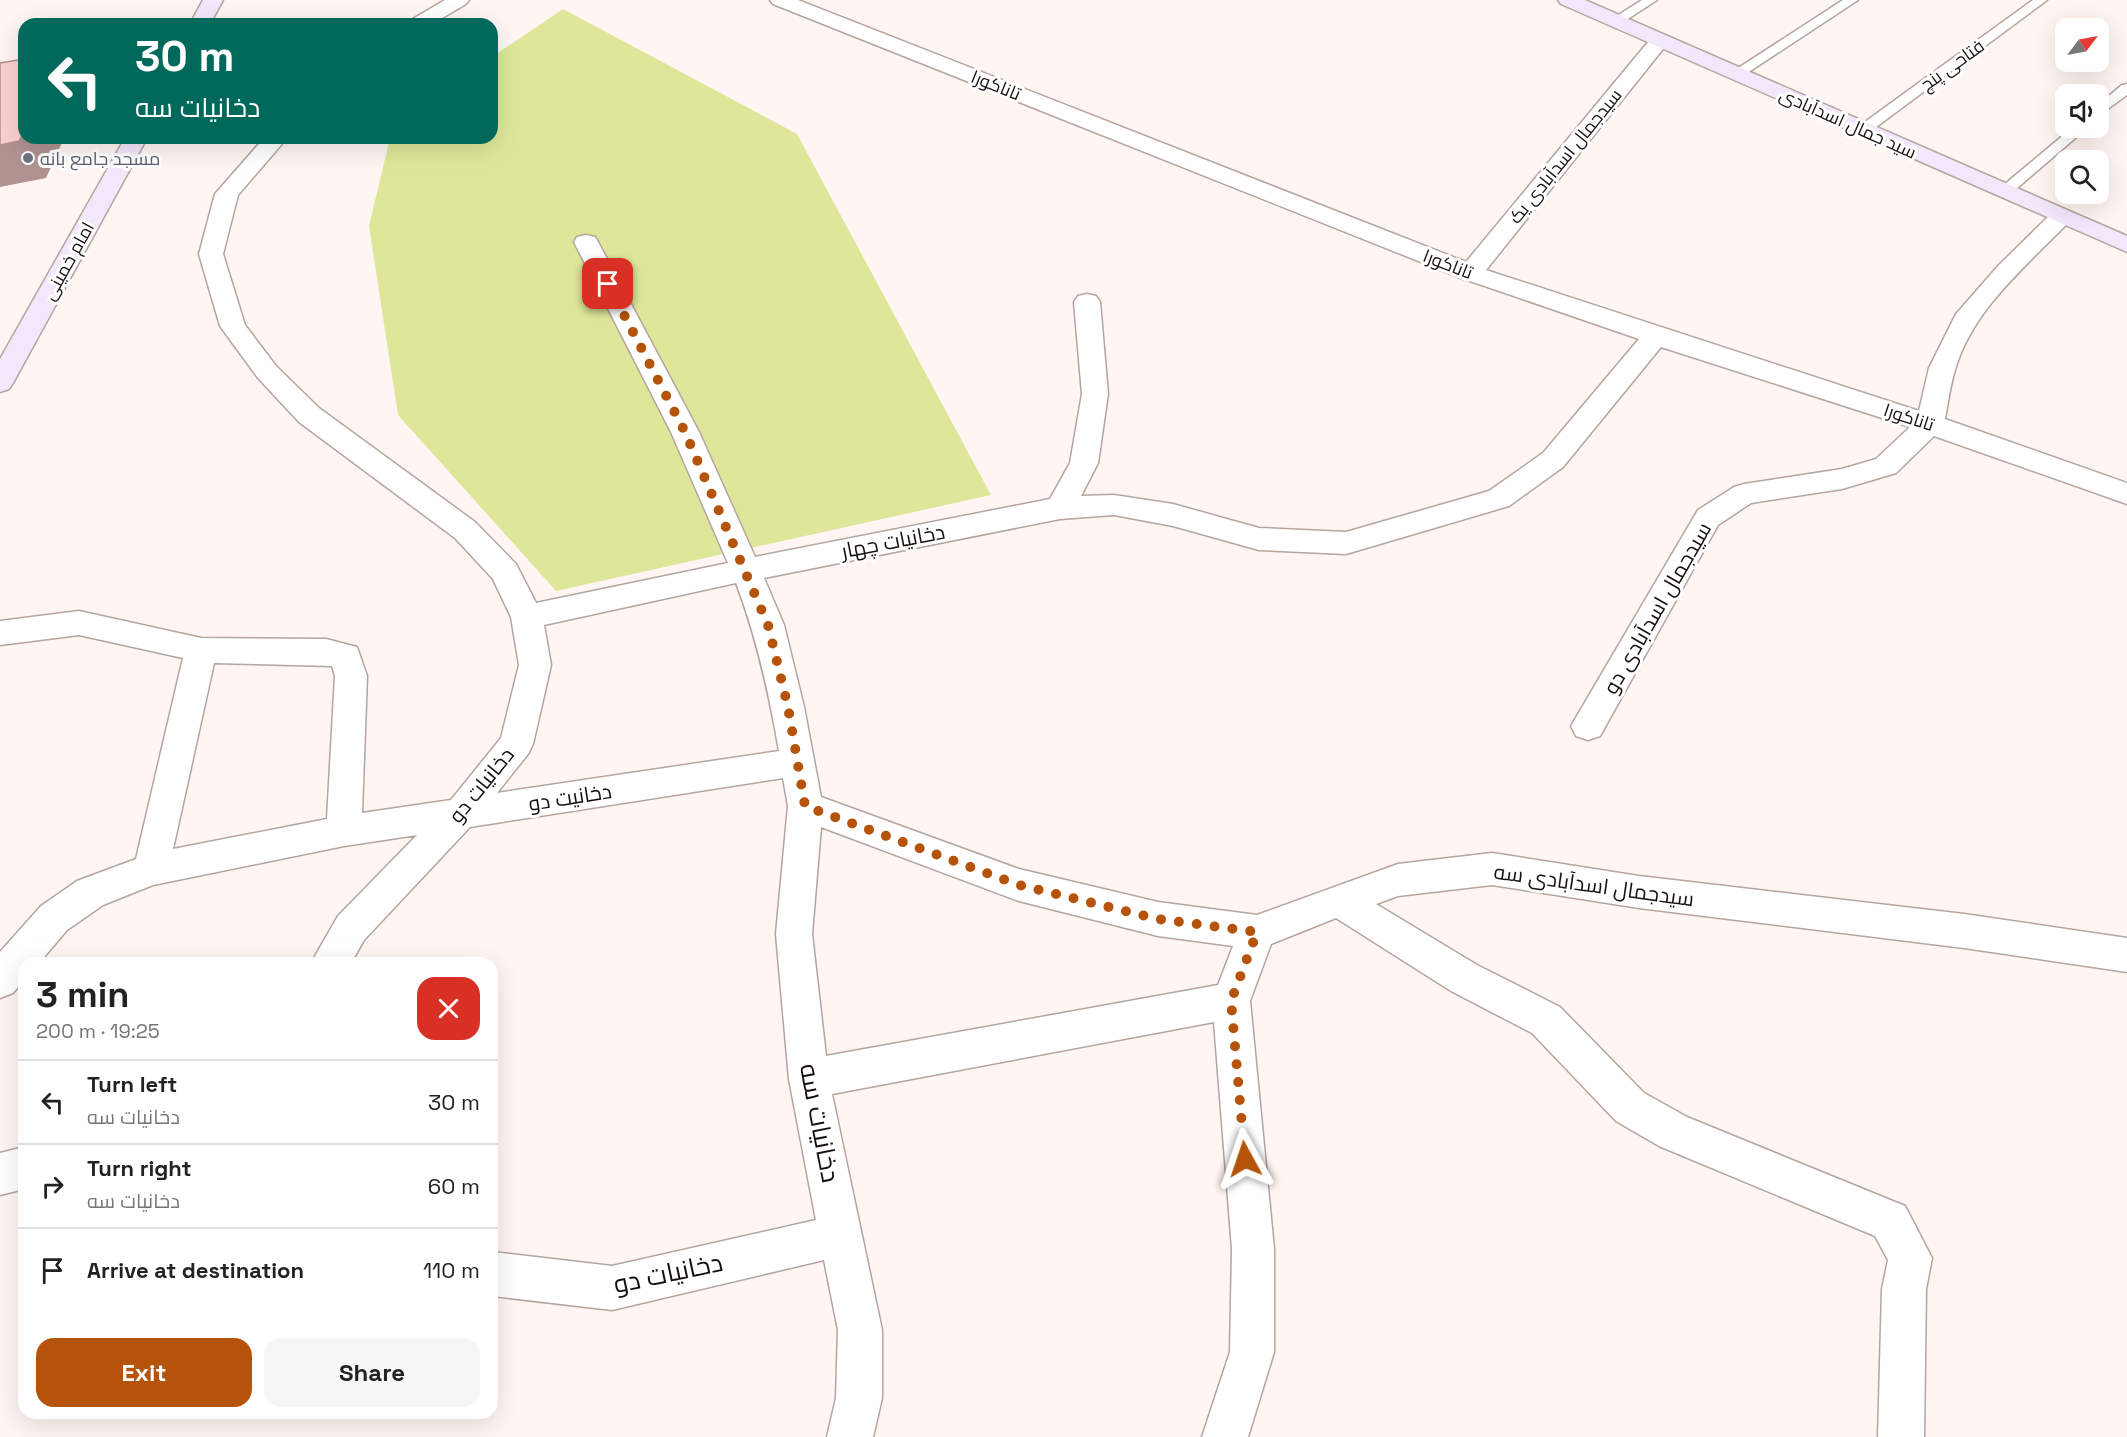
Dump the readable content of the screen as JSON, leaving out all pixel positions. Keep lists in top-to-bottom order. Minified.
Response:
{"streets":{"main road":["سید جمال اسدآبادی","امام خمینی"],"street":["تاناکورا","سیدجمال اسدآبادی یک","دخانیات چهار","سیدجمال اسدآبادی دو","دخانیات دو","دخانیت دو","سیدجمال اسدآبادی سه","دخانیات سه"],"lane":["فتاحی پنچ"]},"crossings":[["فتاحی پنچ","سید جمال اسدآبادی"],["تاناکورا","سیدجمال اسدآبادی یک"],["تاناکورا","دخانیات چهار"],["تاناکورا","سیدجمال اسدآبادی دو"],["سید جمال اسدآبادی","سیدجمال اسدآبادی یک"],["دخانیات چهار","دخانیات دو"],["دخانیات چهار","دخانیات سه"],["دخانیات دو","دخانیت دو"],["دخانیات دو","دخانیات سه"],["دخانیت دو","دخانیات سه"]],"places":["مسجد جامع بانه"],"north":"top right","page":{"turn":["30 m","دخانیات سه"],"heading":["3 min","200 m · 19:25"],"list":[{"name":"Turn left","note":"دخانیات سه","value":"30 m"},{"name":"Turn right","note":"دخانیات سه","value":"60 m"},{"name":"Arrive at destination","value":"110 m"}],"buttons":["Exit","Share"]}}
